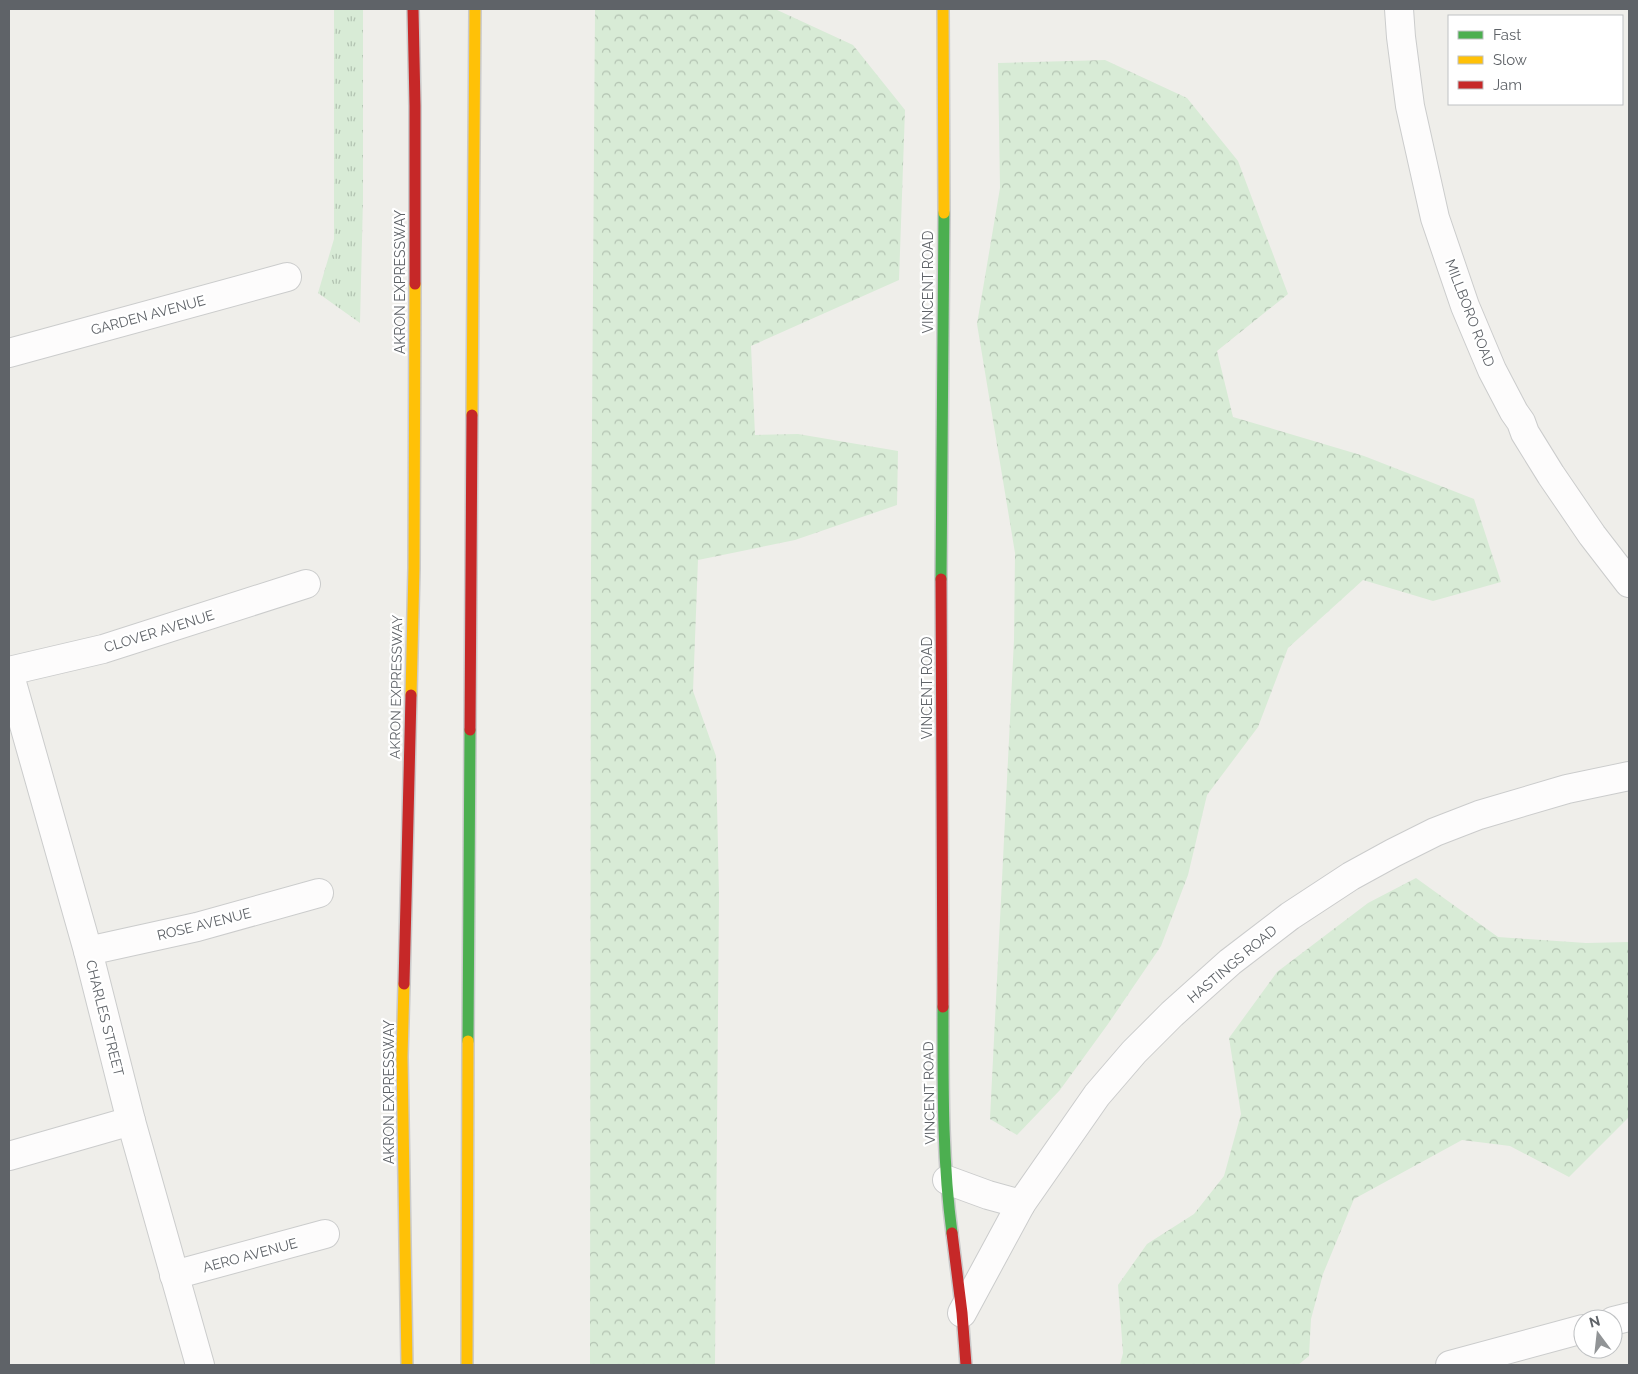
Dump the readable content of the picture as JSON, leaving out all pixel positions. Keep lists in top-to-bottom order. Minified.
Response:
{"streets":{"main road":["AKRON EXPRESSWAY","VINCENT ROAD"],"street":["MILLBORO ROAD","GARDEN AVENUE","CLOVER AVENUE","ROSE AVENUE","HASTINGS ROAD","CHARLES STREET","AERO AVENUE"]},"crossings":[["VINCENT ROAD","HASTINGS ROAD"],["CLOVER AVENUE","CHARLES STREET"],["ROSE AVENUE","CHARLES STREET"],["CHARLES STREET","AERO AVENUE"]],"legend":["Fast","Slow","Jam"],"north":"top"}
